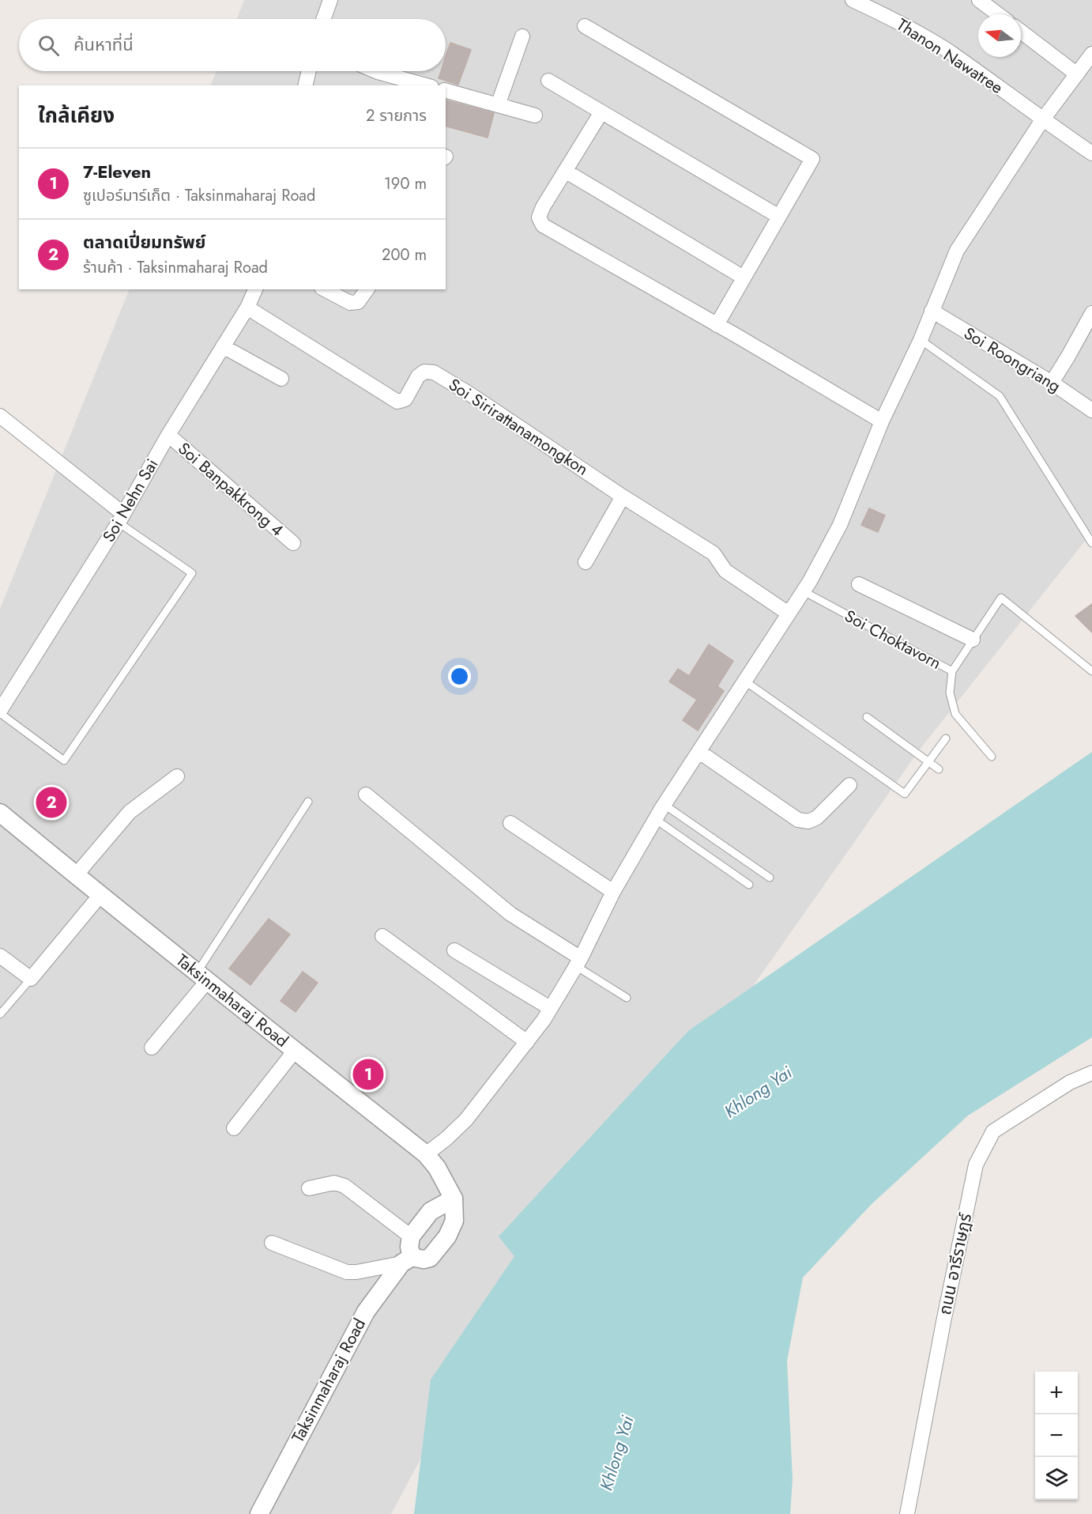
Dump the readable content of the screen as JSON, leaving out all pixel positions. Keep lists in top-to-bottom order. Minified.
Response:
{"streets":{"street":["Thanon Nawatree","Soi Roongriang","Soi Sirirattanamongkon","Soi Banpakkrong 4","Soi Nehn Sai","Taksinmaharaj Road","ถนน อารีราษฎร์"],"lane":["Soi Choktavorn"]},"crossings":[["Soi Sirirattanamongkon","Soi Nehn Sai"],["Soi Banpakkrong 4","Soi Nehn Sai"]],"water":["Khlong Yai"],"north":"left","page":{"search":"ค้นหาที่นี่","heading":["ใกล้เคียง","2 รายการ"],"list":[{"mark":"1","name":"7-Eleven","note":"ซูเปอร์มาร์เก็ต · Taksinmaharaj Road","value":"190 m"},{"mark":"2","name":"ตลาดเปี่ยมทรัพย์","note":"ร้านค้า · Taksinmaharaj Road","value":"200 m"}],"pins":["2","1"],"map_buttons":["+","−"]}}
